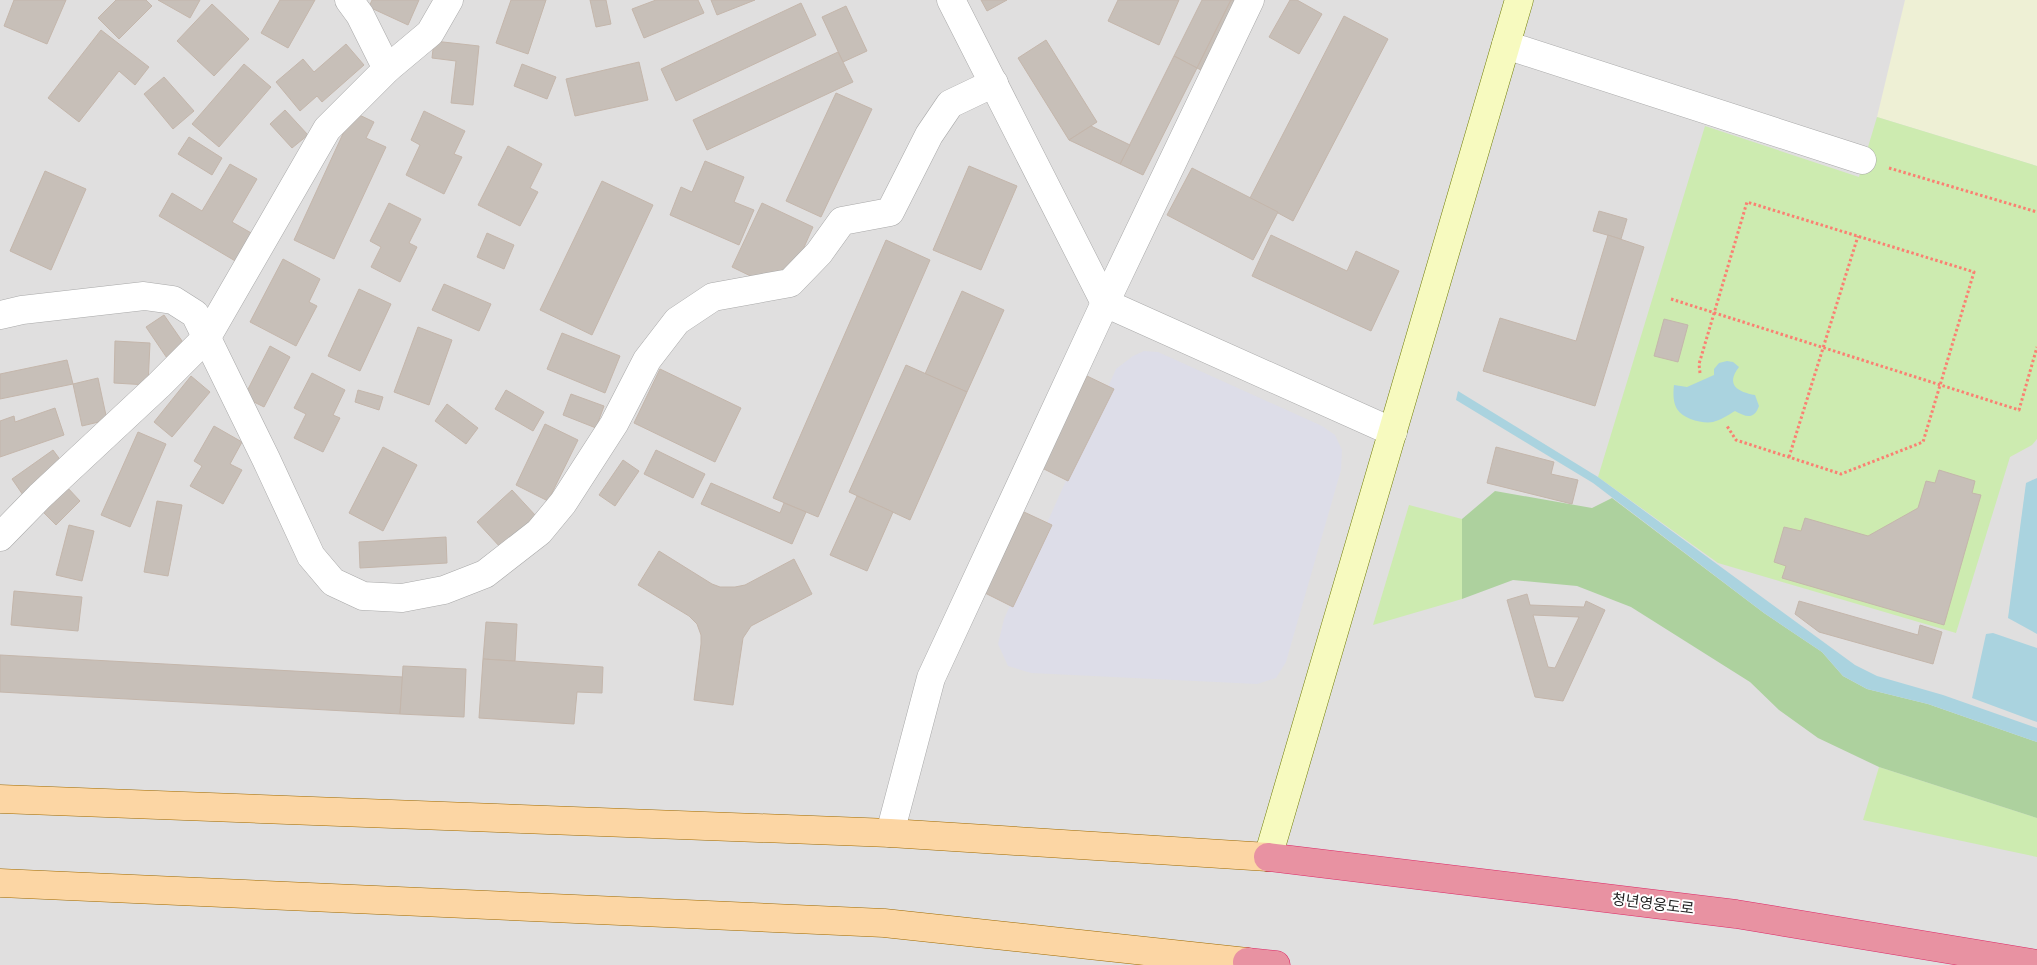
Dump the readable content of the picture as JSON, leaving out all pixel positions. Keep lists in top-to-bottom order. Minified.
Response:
{"streets":{"highway":["청년영웅도로"]}}
